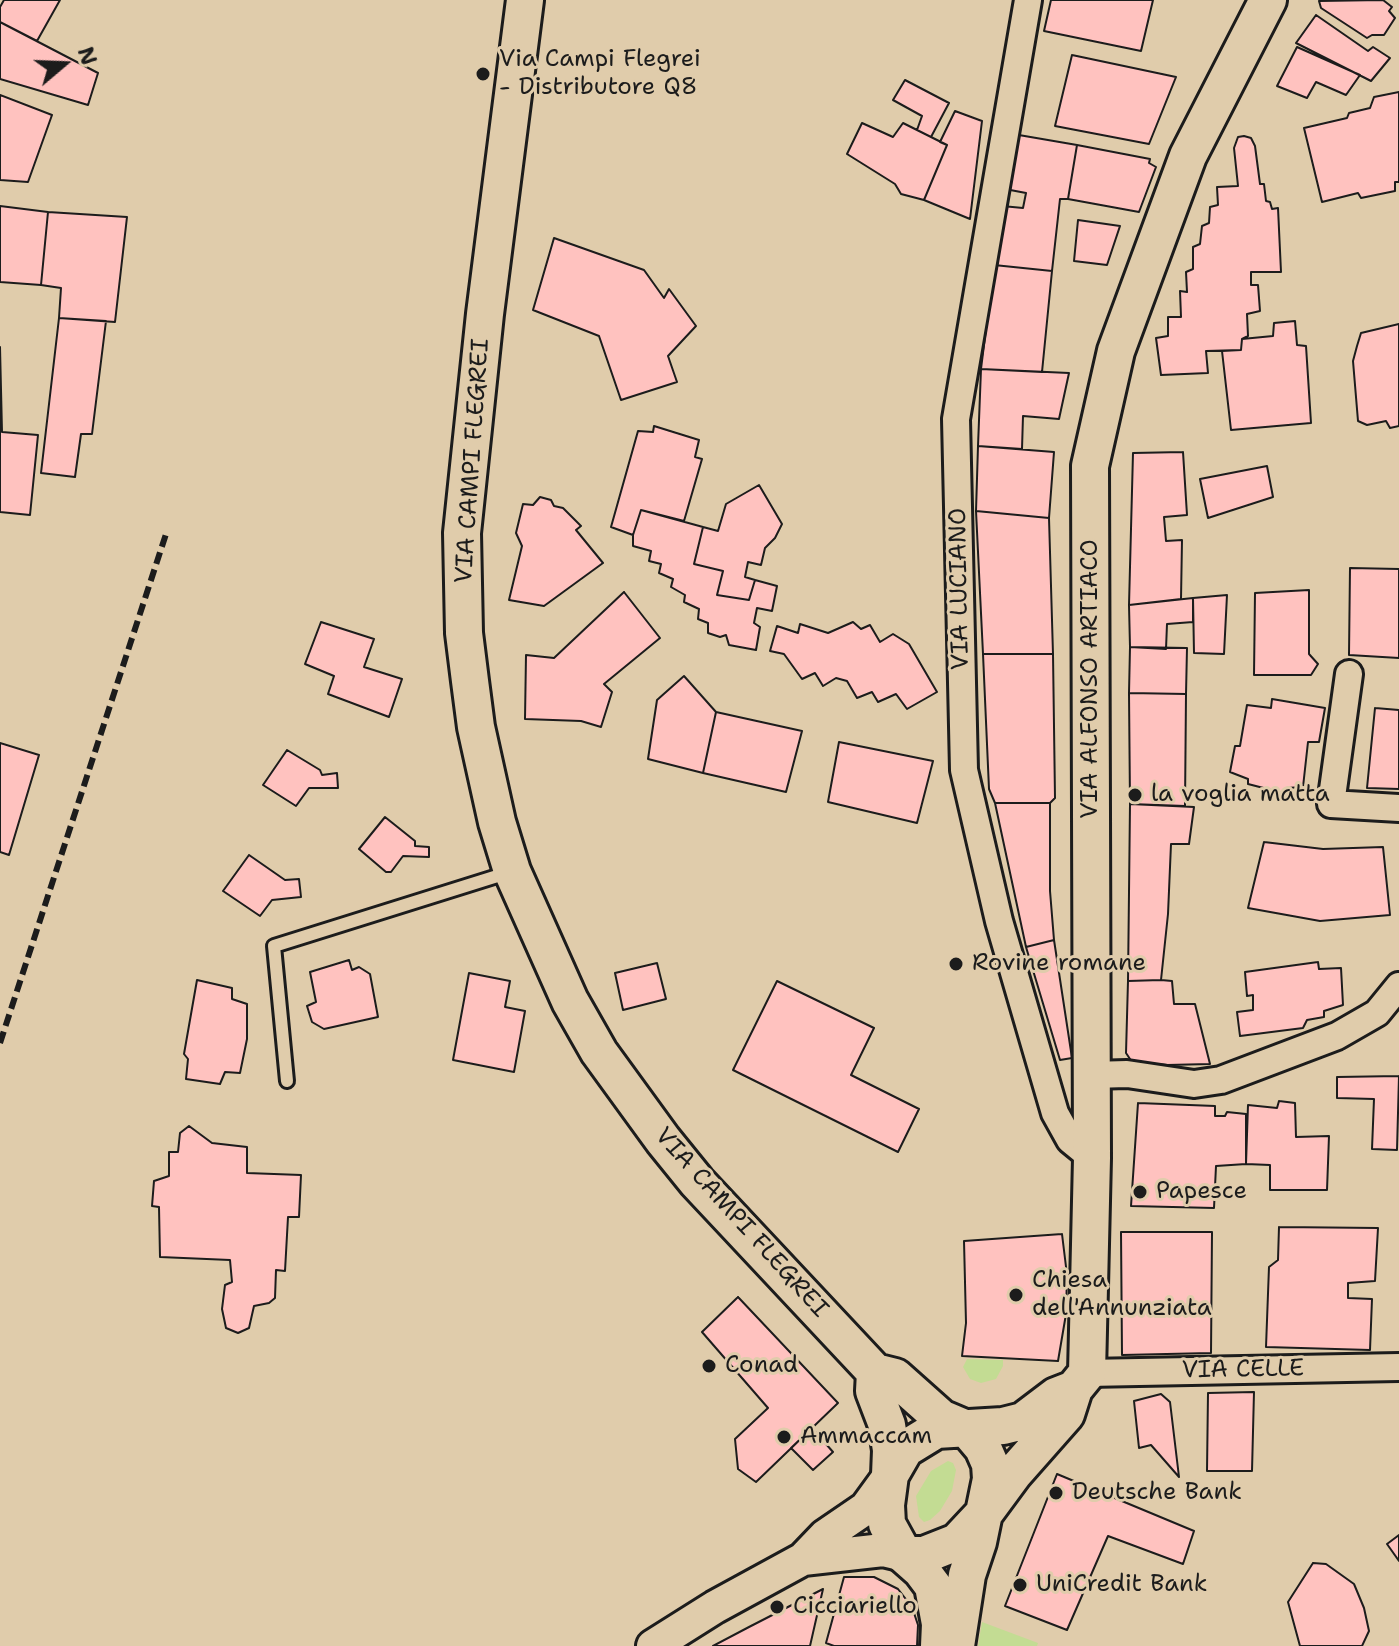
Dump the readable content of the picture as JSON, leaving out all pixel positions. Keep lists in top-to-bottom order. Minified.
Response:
{"streets":{"main road":["VIA CAMPI FLEGREI","VIA ALFONSO ARTIACO"],"street":["VIA LUCIANO","VIA CELLE"]},"crossings":[["VIA CAMPI FLEGREI","VIA ALFONSO ARTIACO"],["VIA LUCIANO","VIA ALFONSO ARTIACO"],["VIA ALFONSO ARTIACO","VIA CELLE"]],"places":["Via Campi Flegrei - Distributore Q8","la voglia matta","Rovine romane","Papesce","Chiesa dell'Annunziata","Conad","Ammaccam","Deutsche Bank","UniCredit Bank","Cicciariello"],"north":"right"}
